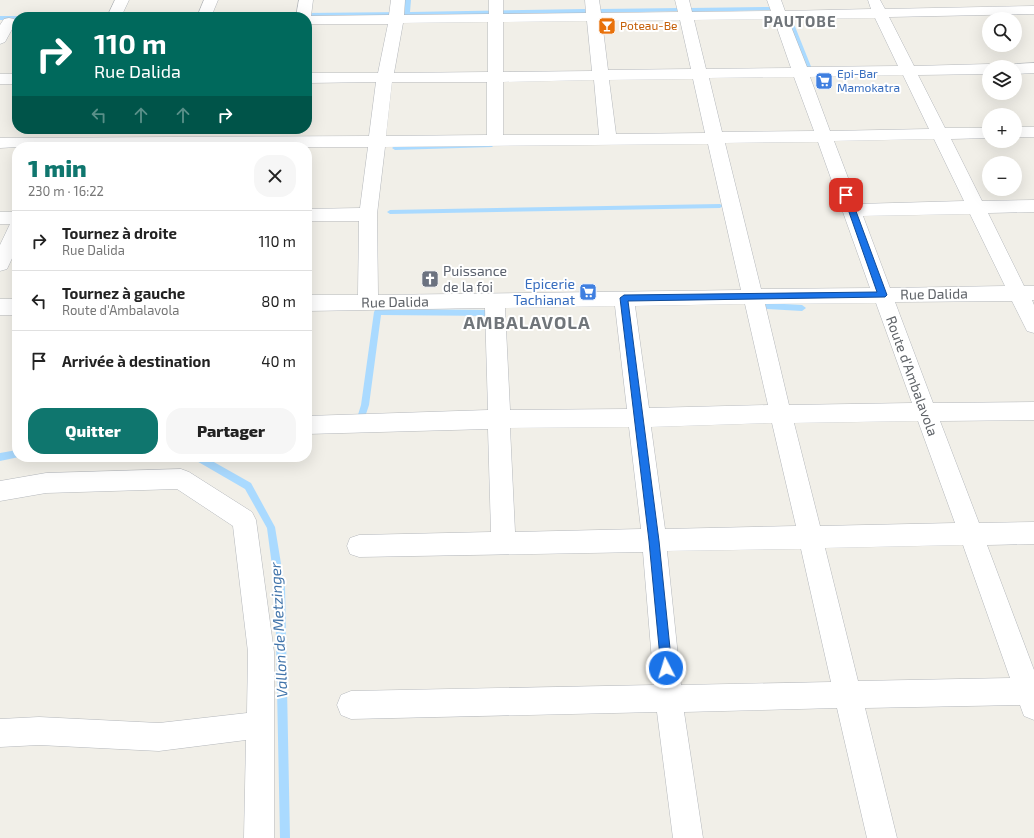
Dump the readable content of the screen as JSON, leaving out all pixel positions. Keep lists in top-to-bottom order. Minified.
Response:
{"streets":{"street":["Rue Dalida","Route d'Ambalavola"]},"crossings":[["Rue Dalida","Route d'Ambalavola"]],"districts":["PAUTOBE","AMBALAVOLA"],"water":["Vallon de Metzinger"],"places":{"bar":["Poteau-Be"],"supermarket":["Epi-Bar Mamokatra","Epicerie Tachianat"],"church":["Puissance de la foi"]},"page":{"map_buttons":["+","−"],"turn":["110 m","Rue Dalida"],"heading":["1 min","230 m · 16:22"],"list":[{"name":"Tournez à droite","note":"Rue Dalida","value":"110 m"},{"name":"Tournez à gauche","note":"Route d'Ambalavola","value":"80 m"},{"name":"Arrivée à destination","value":"40 m"}],"buttons":["Quitter","Partager"]}}
